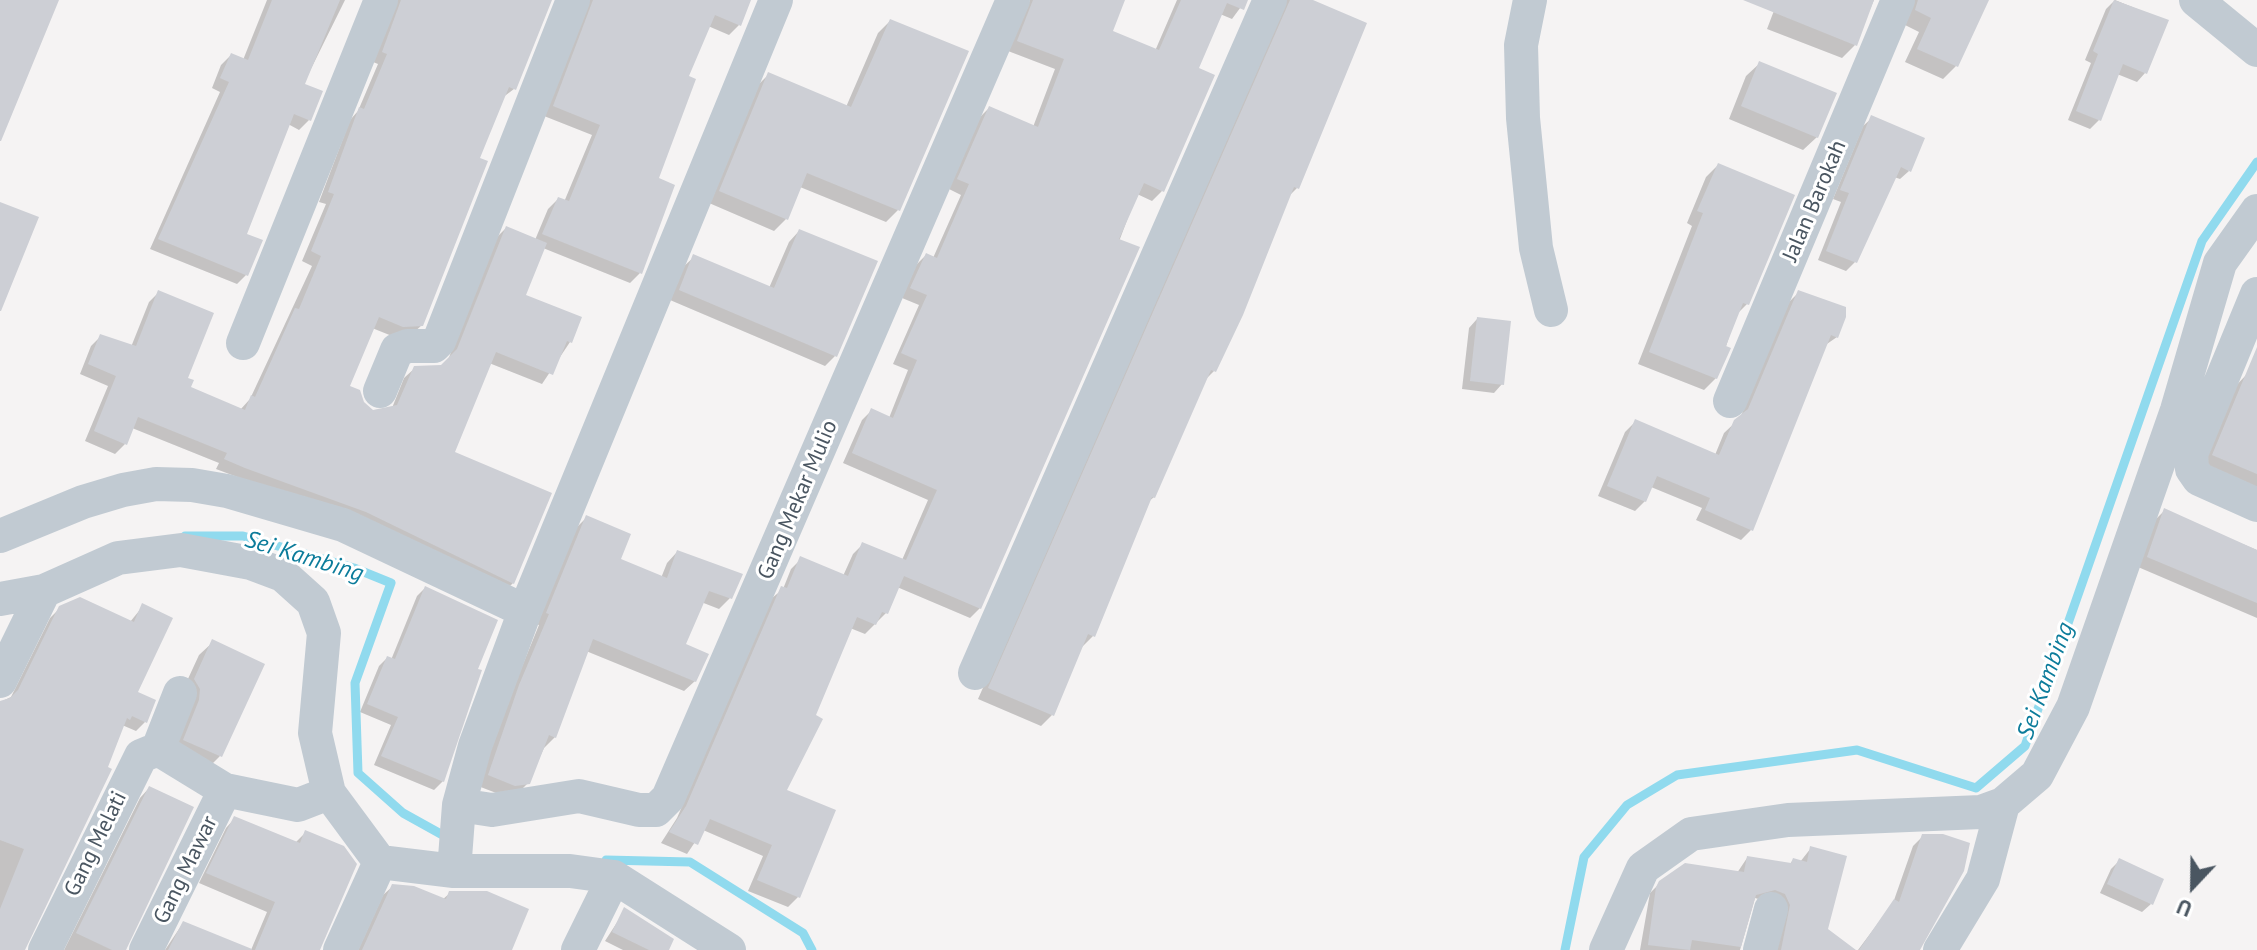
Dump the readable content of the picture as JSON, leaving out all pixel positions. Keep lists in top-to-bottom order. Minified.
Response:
{"streets":{"street":["Jalan Barokah","Gang Mekar Mulio","Gang Melati","Gang Mawar"]},"water":["Sei Kambing"],"north":"bottom"}
